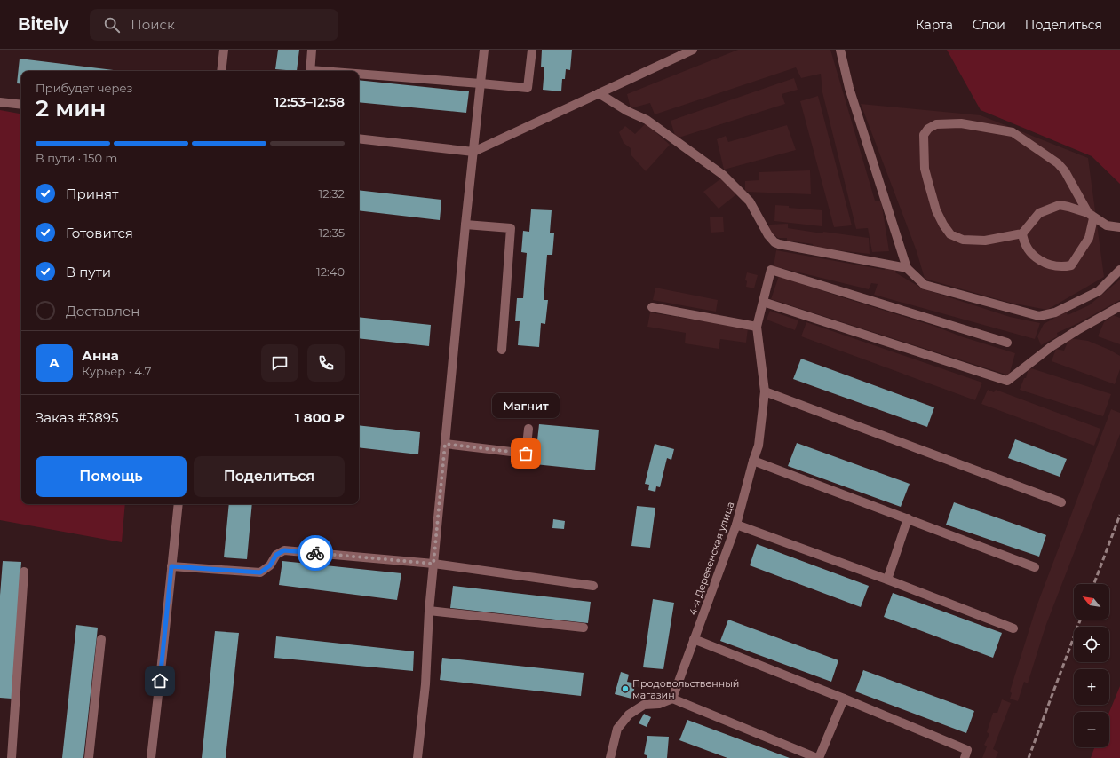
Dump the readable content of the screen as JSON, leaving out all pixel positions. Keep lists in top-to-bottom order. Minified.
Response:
{"streets":{"street":["4-я Деревенская улица"]},"places":["Магнит","Продовольственный магазин"],"north":"top left","page":{"header":"Bitely","search":"Поиск","nav":["Карта","Слои","Поделиться"],"heading":["2 мин","Прибудет через","12:53–12:58"],"panel":["Анна","Курьер · 4.7","Заказ #3895","1 800 ₽"],"bar":"В пути · 150 m","list":[["Принят","12:32"],["Готовится","12:35"],["В пути","12:40"],"Доставлен"],"round":"А","bubble":"Магнит","buttons":["Помощь","Поделиться"],"map_buttons":["+","−"]}}
